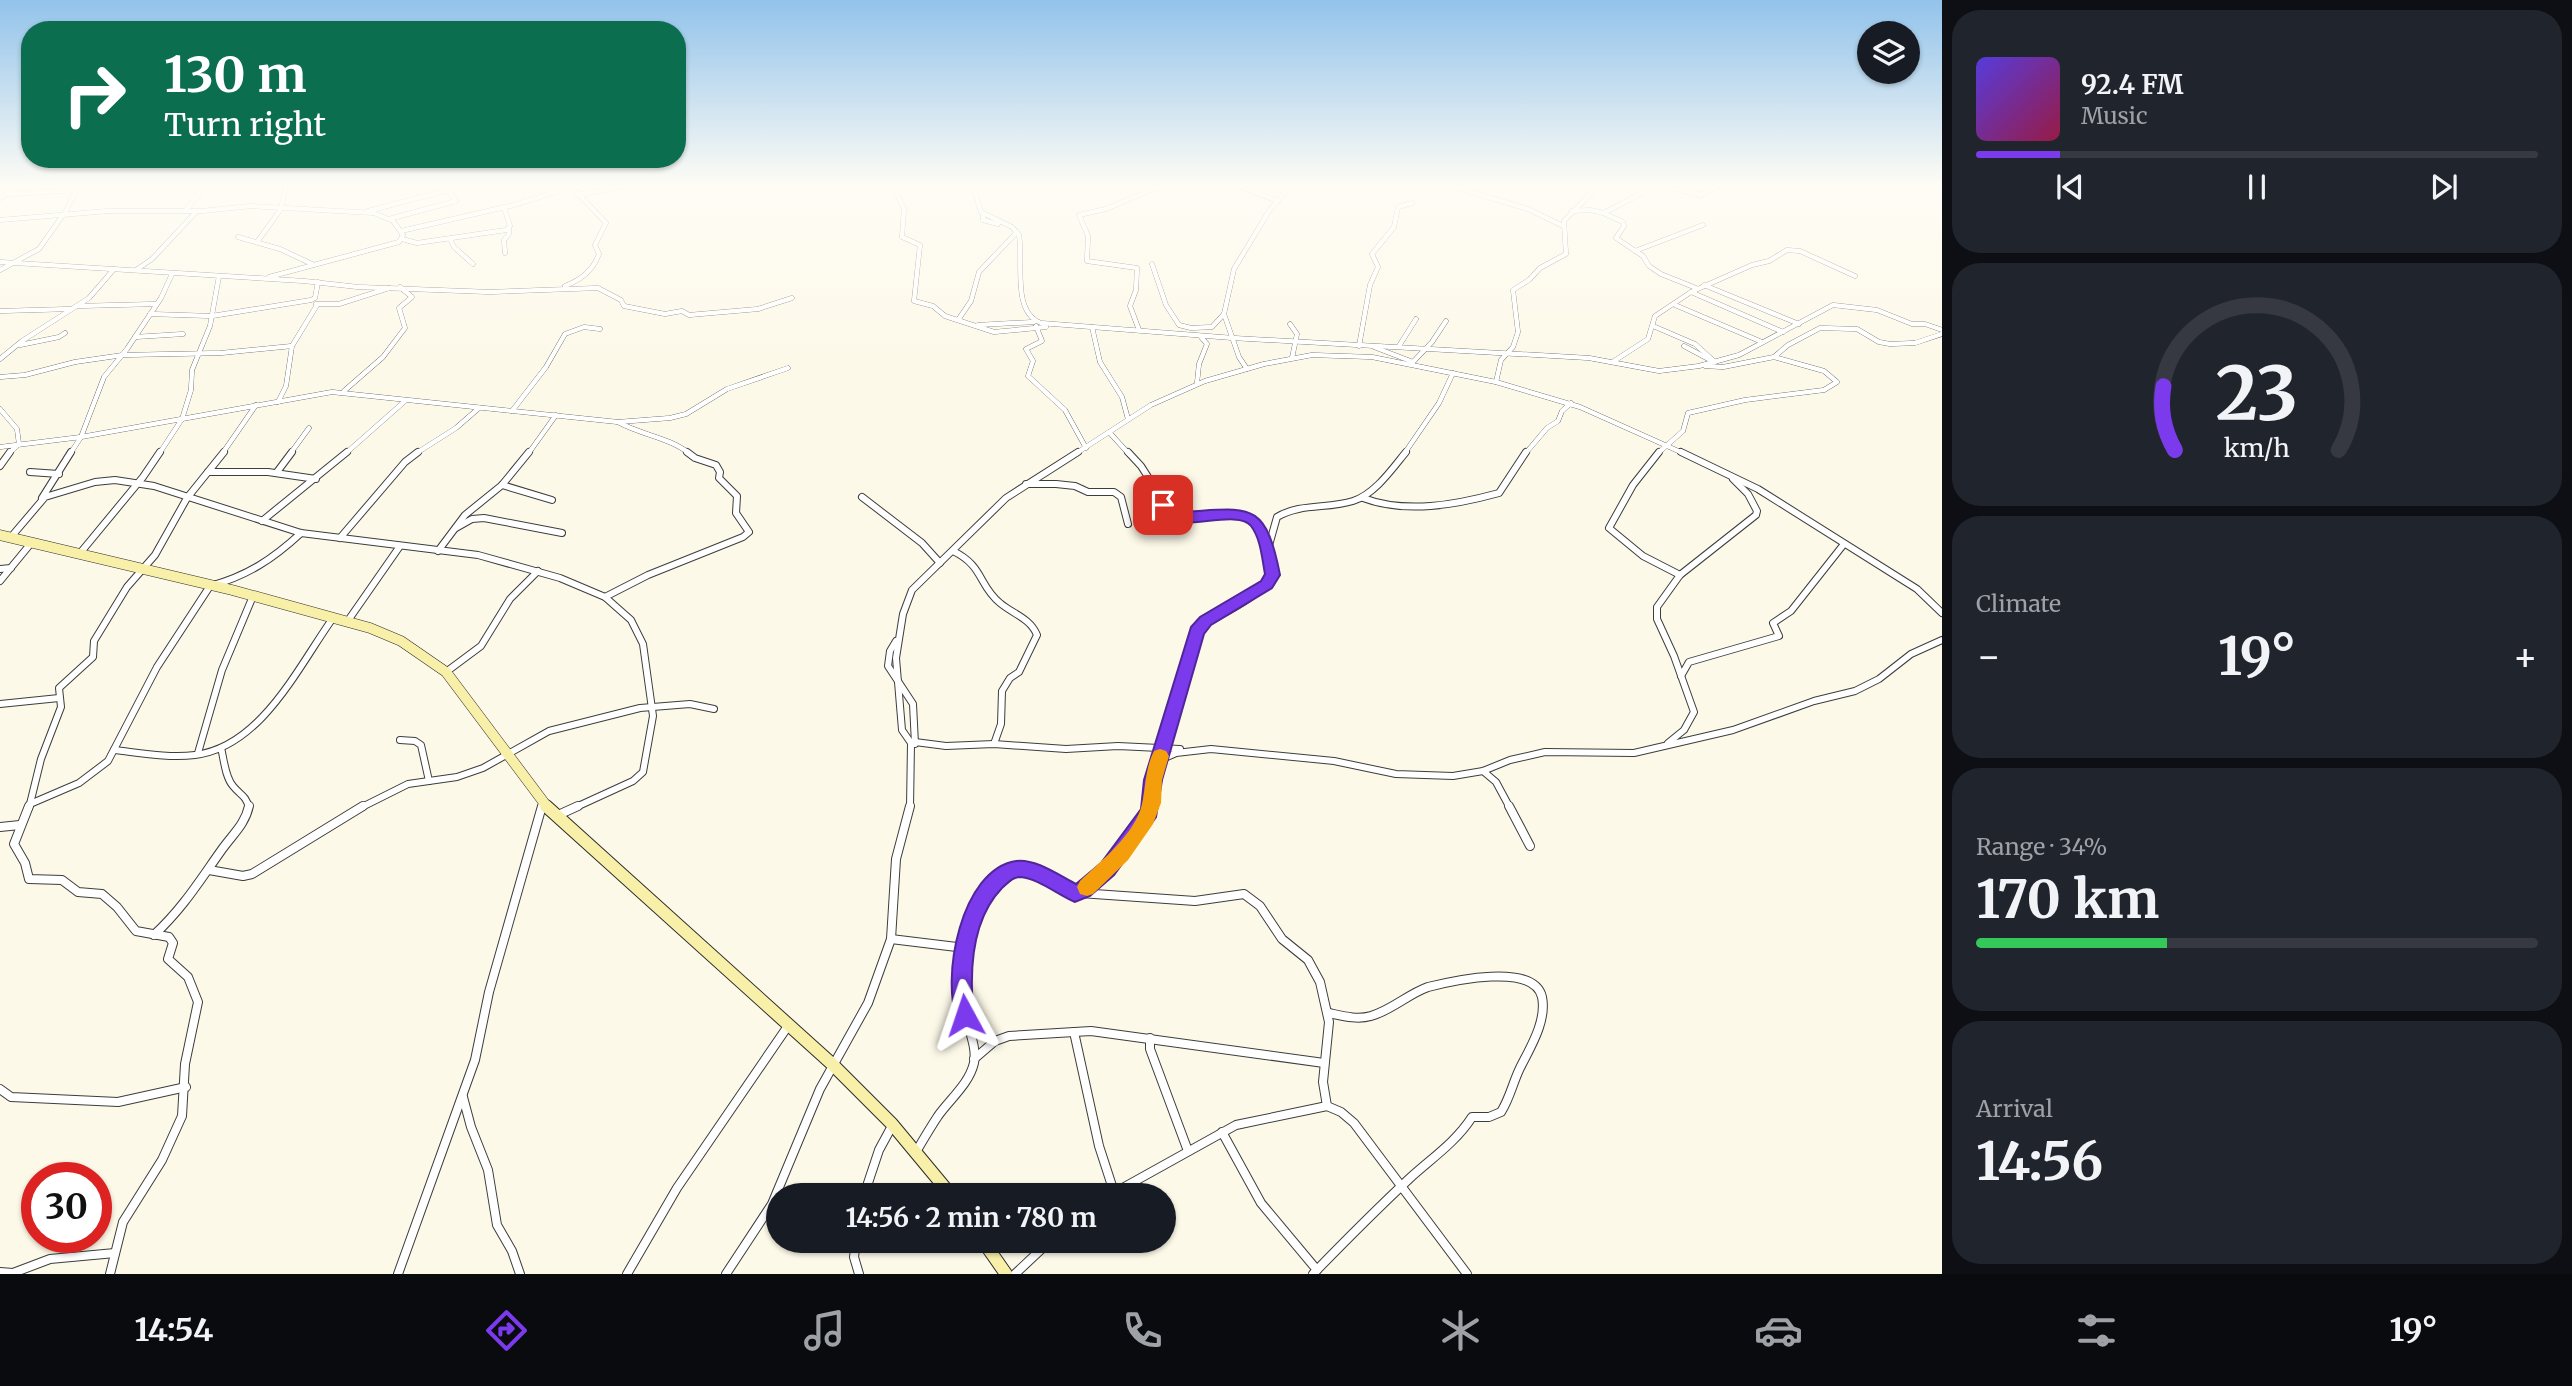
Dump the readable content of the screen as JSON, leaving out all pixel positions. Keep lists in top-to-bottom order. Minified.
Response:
{"page":{"turn":["130 m","Turn right"],"song":["92.4 FM","Music"],"tile":["Climate",["Range · 34%","170 km"],["Arrival","14:56"]],"heat":["−","19°","+"],"limit":"30","trip":"14:56 · 2 min · 780 m","tabs":["14:54","19°"],"gauge":["23","km/h"]}}
